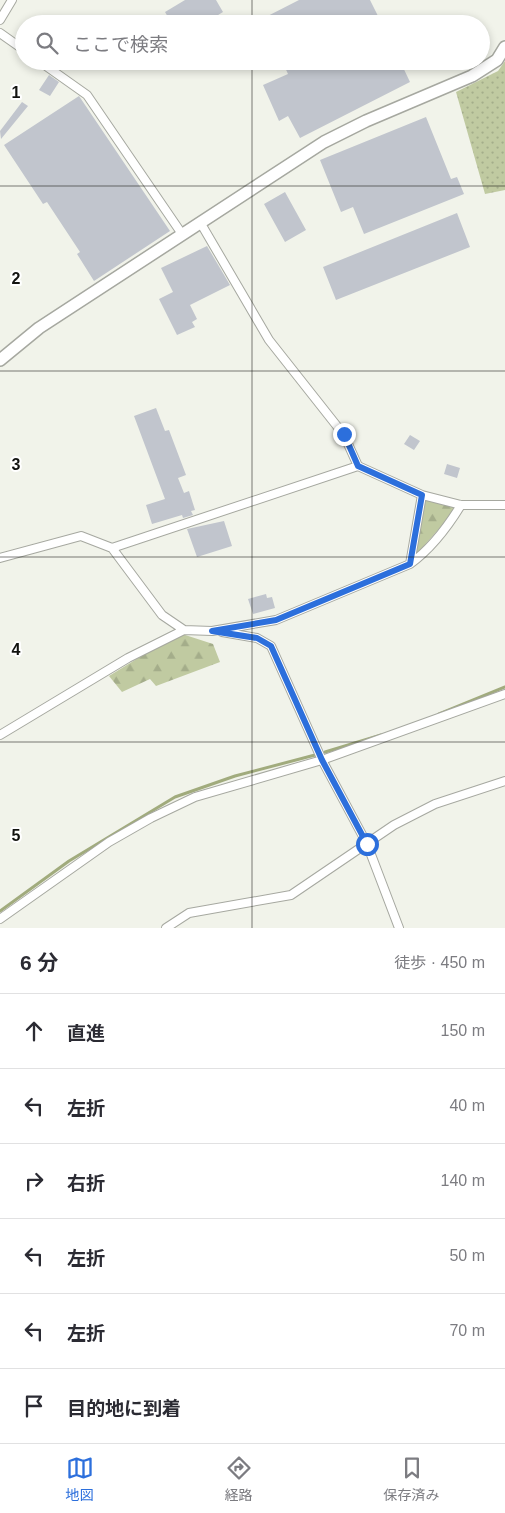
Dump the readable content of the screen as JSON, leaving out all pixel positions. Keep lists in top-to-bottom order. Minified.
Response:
{"page":{"search":"ここで検索","heading":["6 分","徒歩 · 450 m"],"list":[["直進","150 m"],["左折","40 m"],["右折","140 m"],["左折","50 m"],["左折","70 m"],"目的地に到着"],"nav":["地図","経路","保存済み"]},"grid":{"rows":["1","2","3","4","5"]}}
